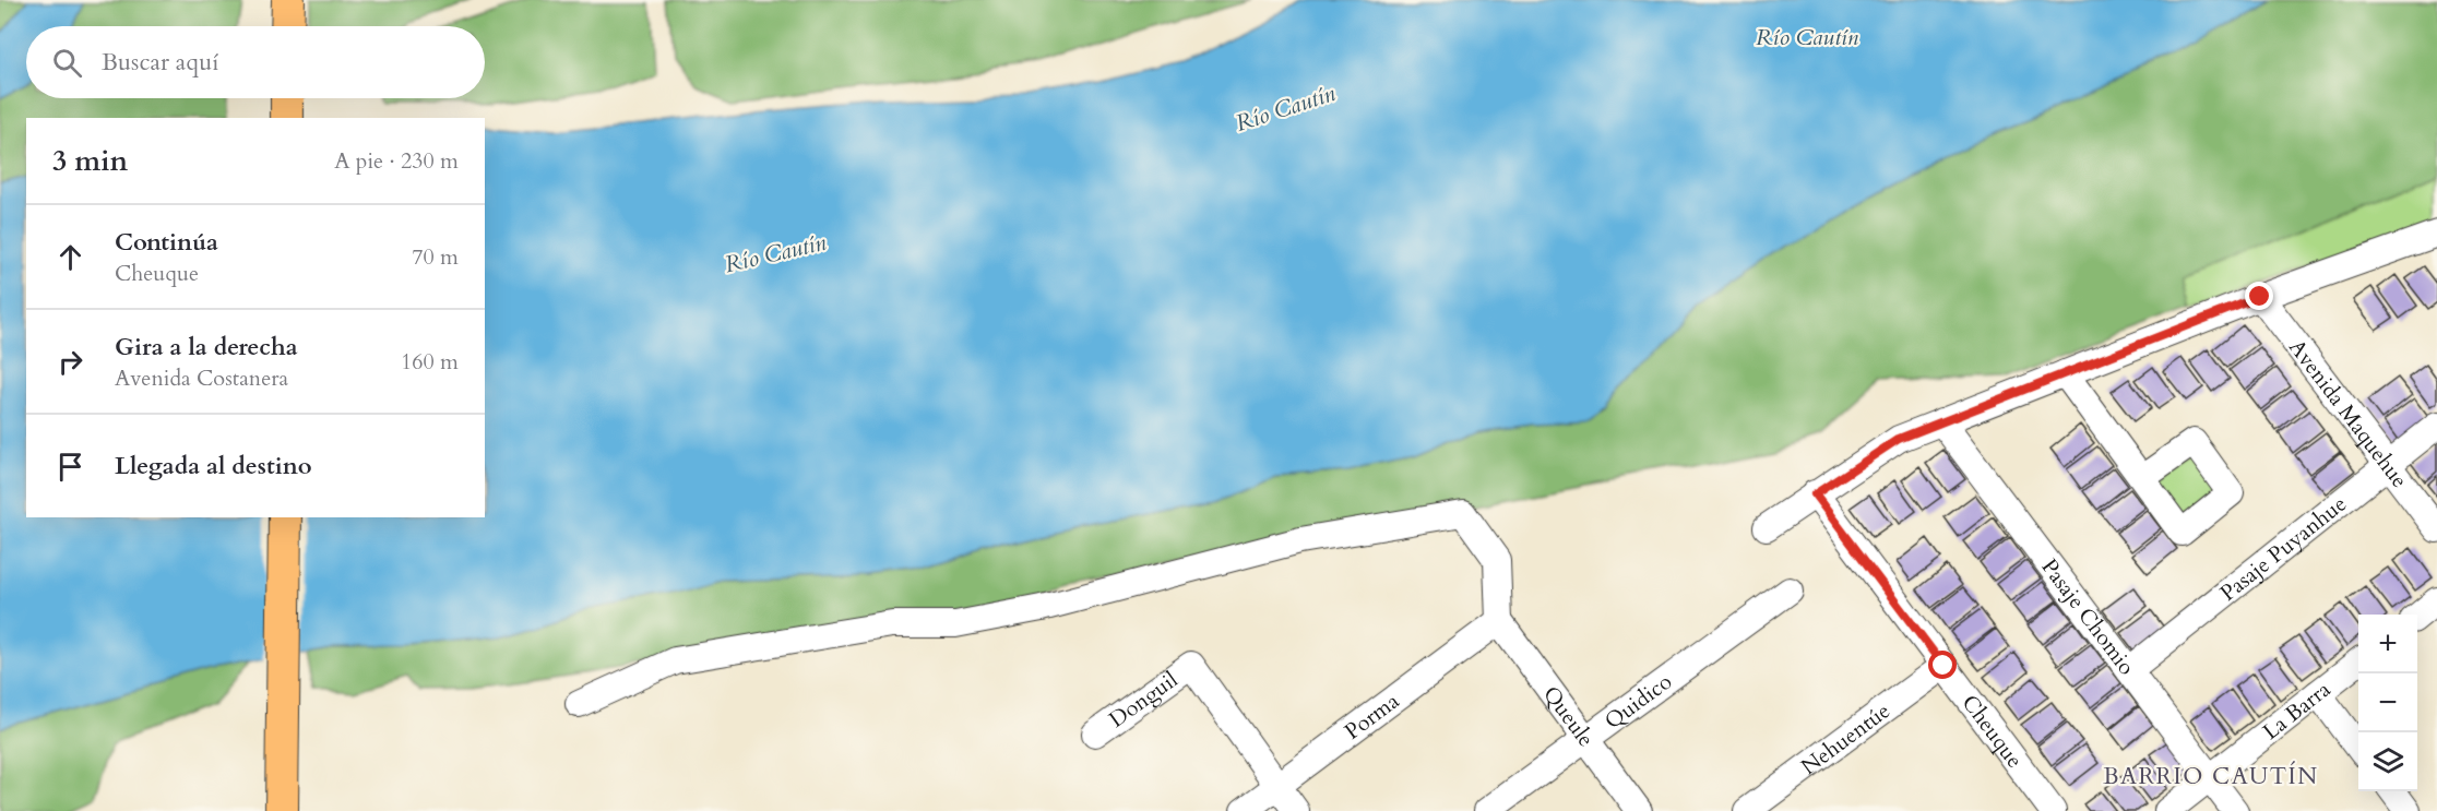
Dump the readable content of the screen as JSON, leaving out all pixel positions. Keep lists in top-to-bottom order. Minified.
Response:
{"streets":{"street":["Avenida Maquehue","Pasaje Puyanhue","Pasaje Chomio","Donguil","Quidico","La Barra","Porma","Queule","Cheuque","Nehuentúe"]},"crossings":[["Avenida Maquehue","Pasaje Puyanhue"],["Pasaje Puyanhue","Pasaje Chomio"],["Pasaje Chomio","La Barra"],["Donguil","Porma"],["Quidico","Queule"],["Porma","Queule"],["Cheuque","Nehuentúe"]],"districts":["BARRIO CAUTÍN"],"water":["Río Cautín"],"page":{"search":"Buscar aquí","heading":["3 min","A pie · 230 m"],"list":[["Continúa","Cheuque","70 m"],["Gira a la derecha","Avenida Costanera","160 m"],"Llegada al destino"],"map_buttons":["+","−"]}}
